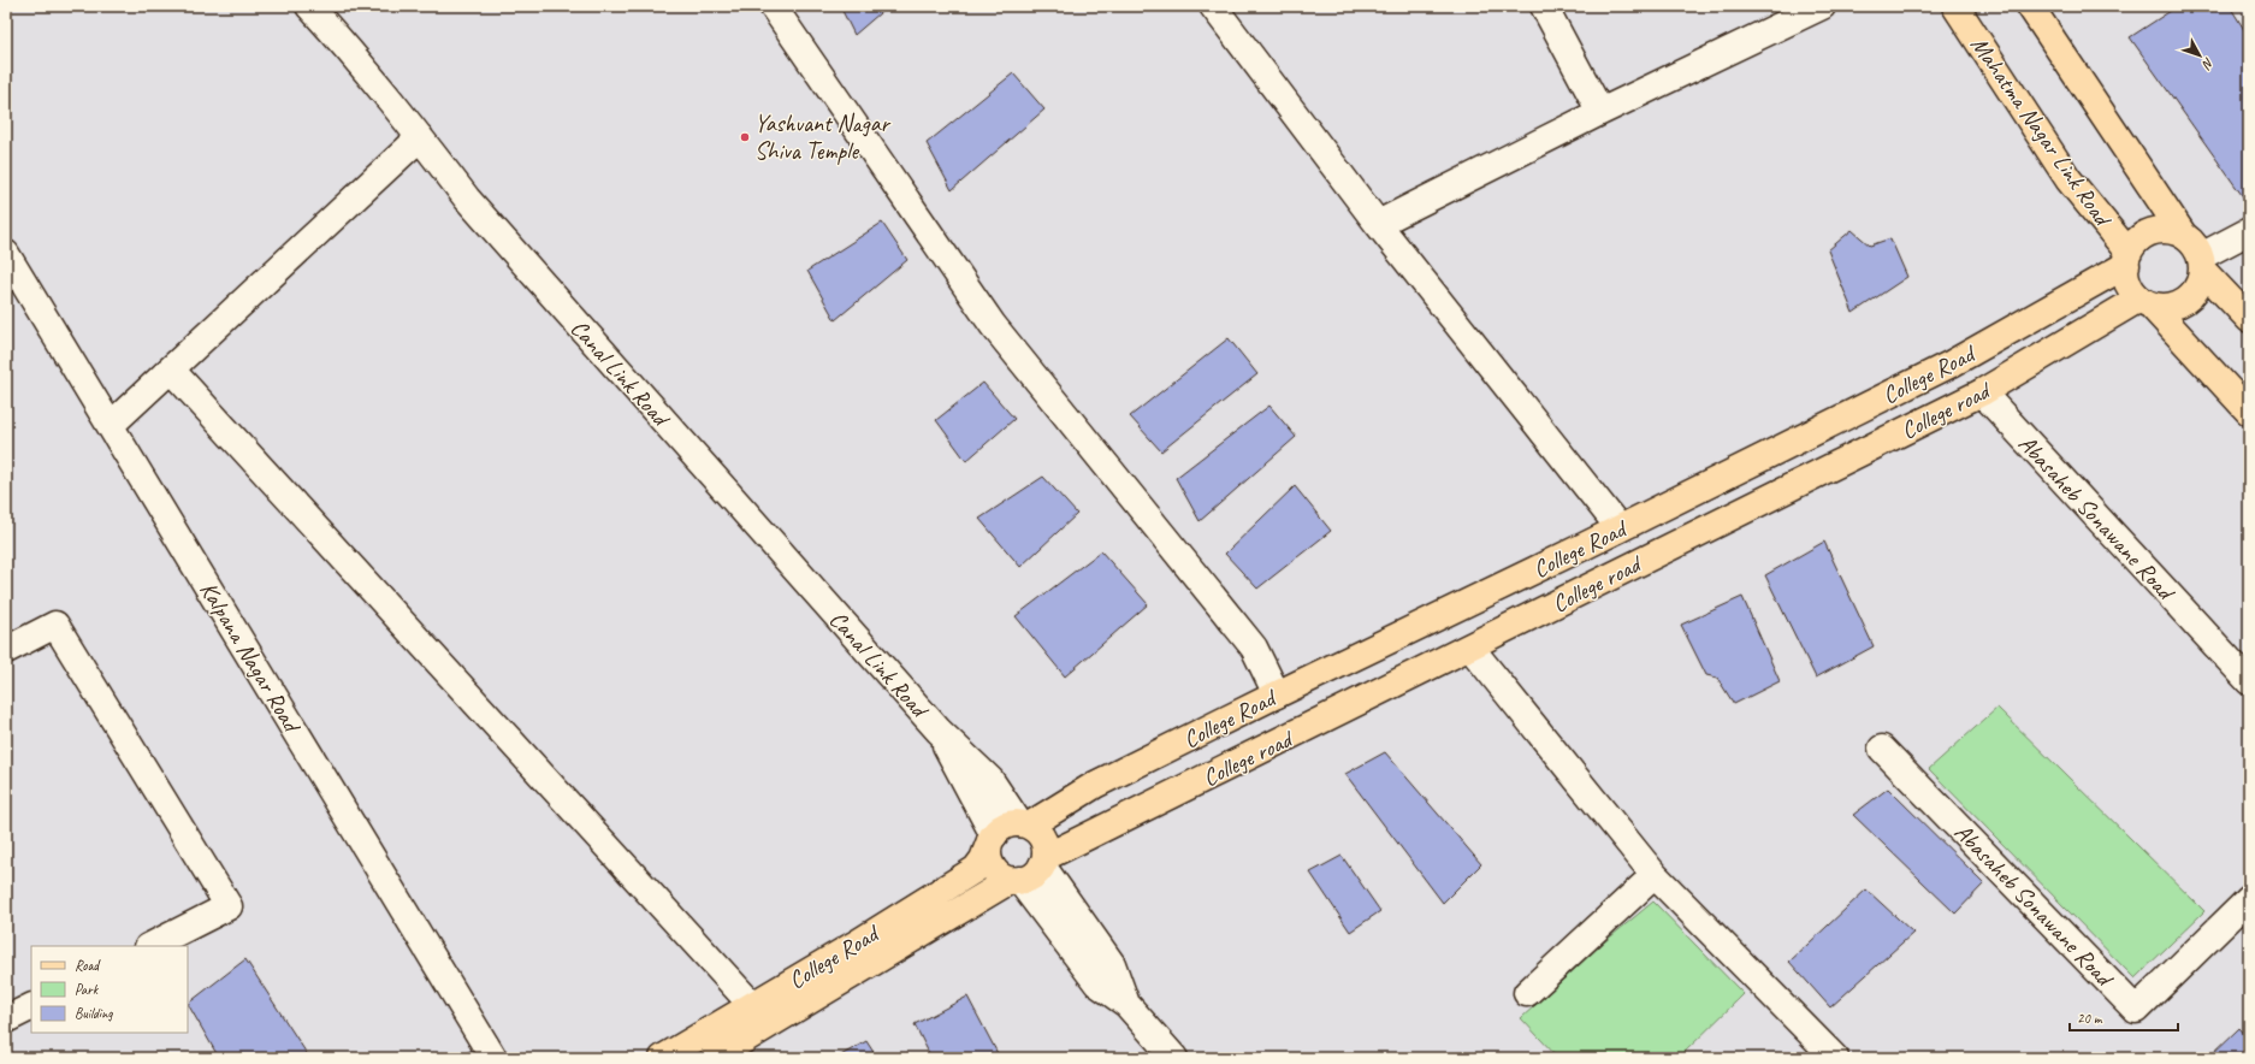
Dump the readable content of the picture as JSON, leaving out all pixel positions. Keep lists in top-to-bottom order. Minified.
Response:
{"streets":{"main road":["Mahatma Nagar Link Road","College Road","College road"],"street":["Canal Link Road","Abasaheb Sonawane Road","Kalpana Nagar Road"]},"crossings":[["Mahatma Nagar Link Road","College Road"],["Mahatma Nagar Link Road","College road"],["Canal Link Road","College Road"],["Canal Link Road","College road"],["College Road","College road"],["College road","Abasaheb Sonawane Road"]],"places":["Yashvant Nagar Shiva Temple"],"legend":["Road","Park","Building"],"scale_bar":"20 m","north":"bottom right"}
